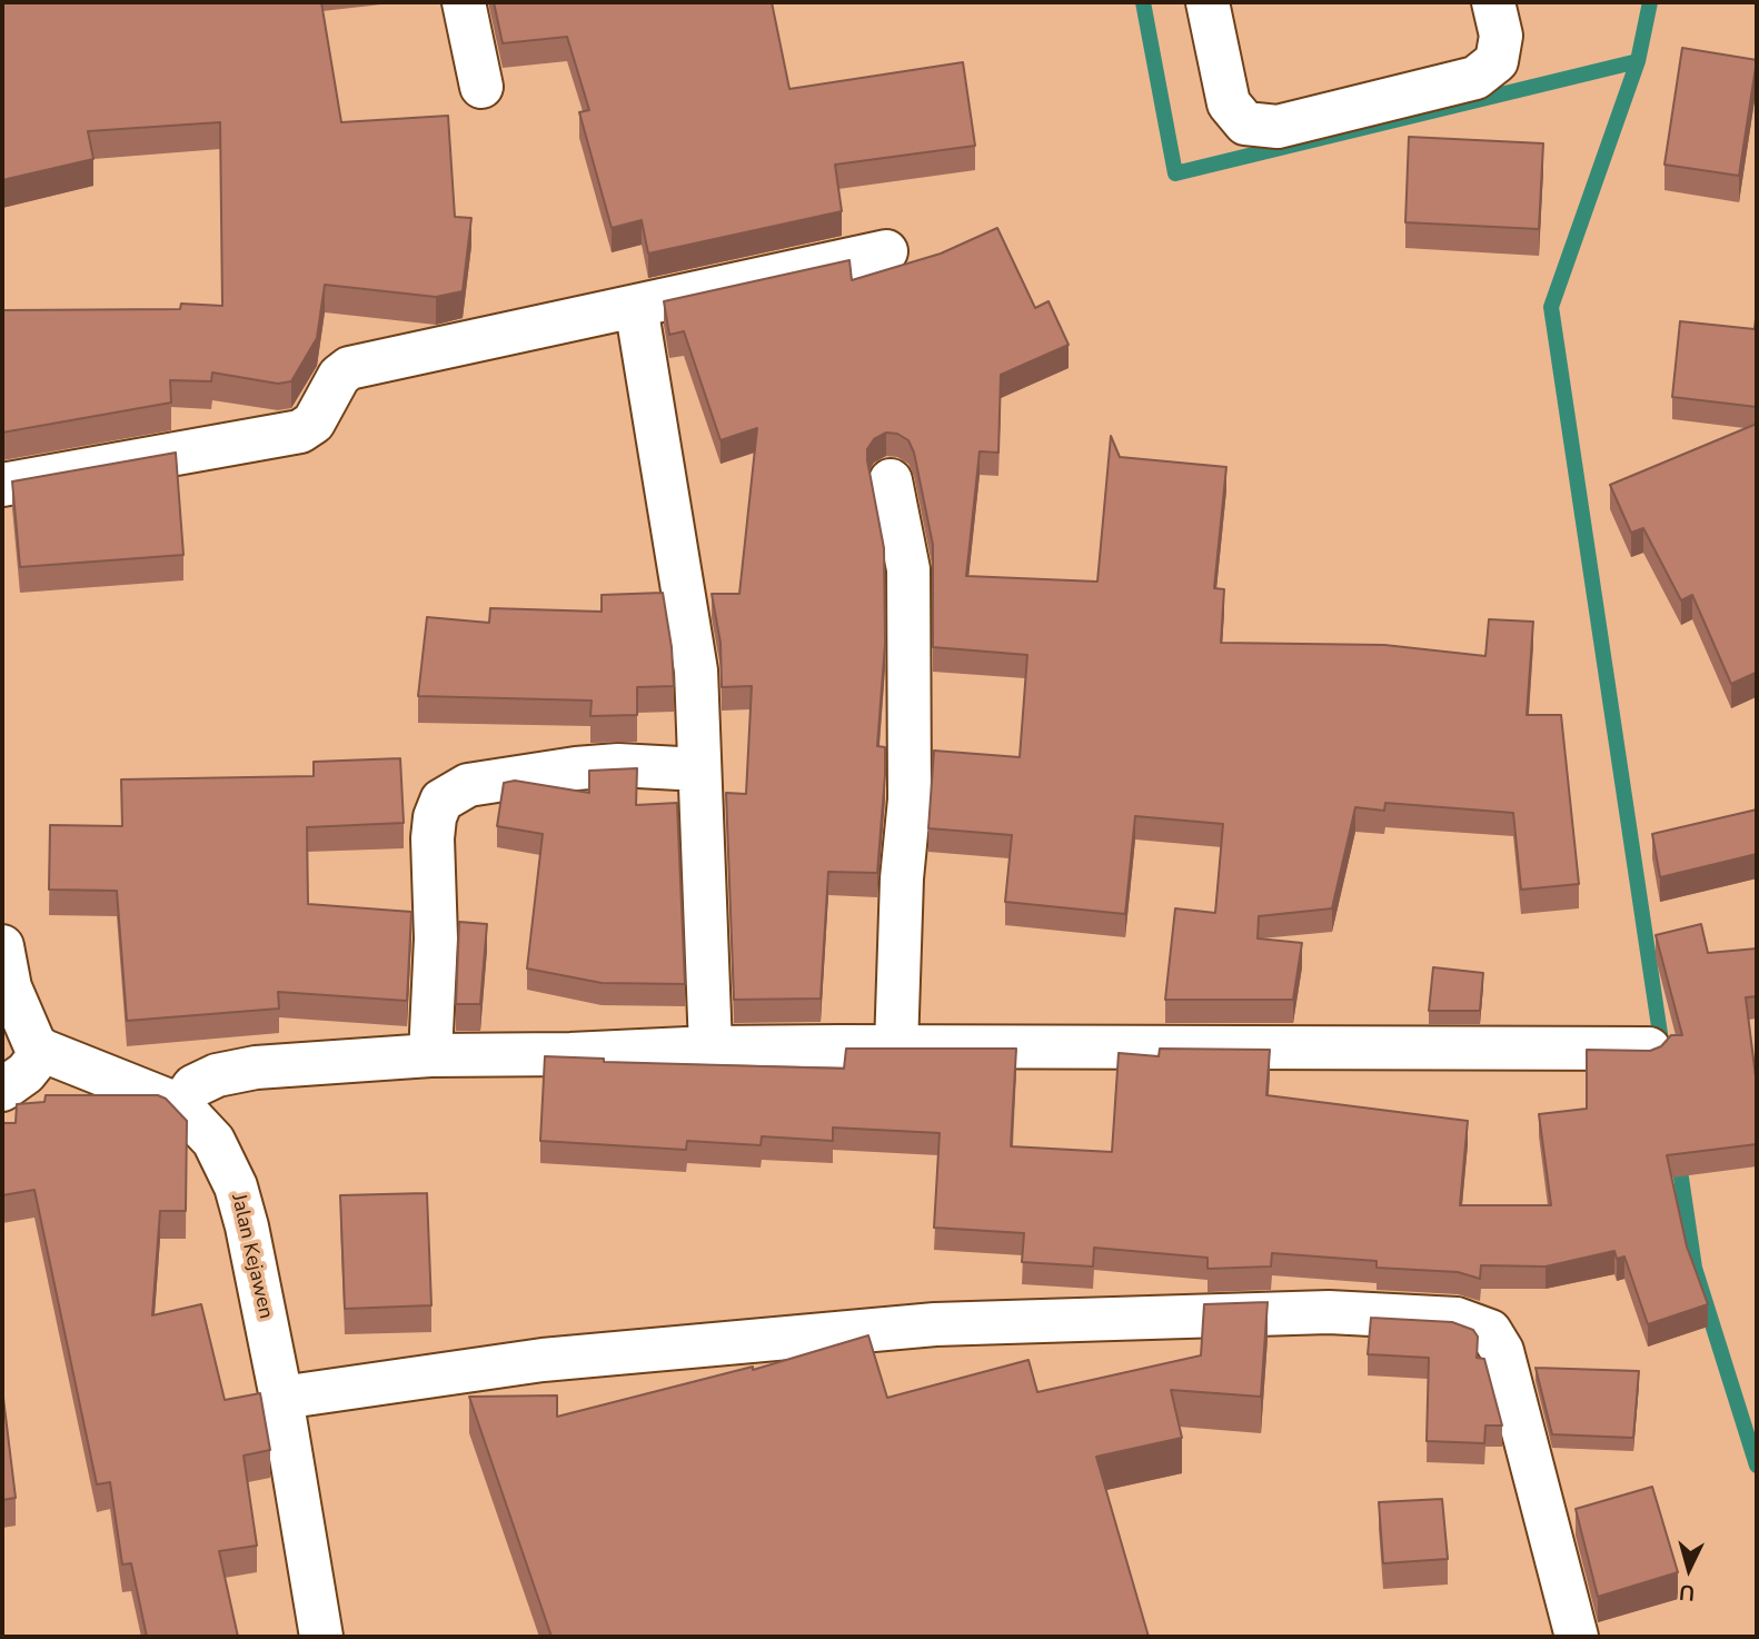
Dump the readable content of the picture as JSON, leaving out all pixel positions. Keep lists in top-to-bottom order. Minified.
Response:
{"streets":{"street":["Jalan Kejawen"]},"north":"bottom"}
